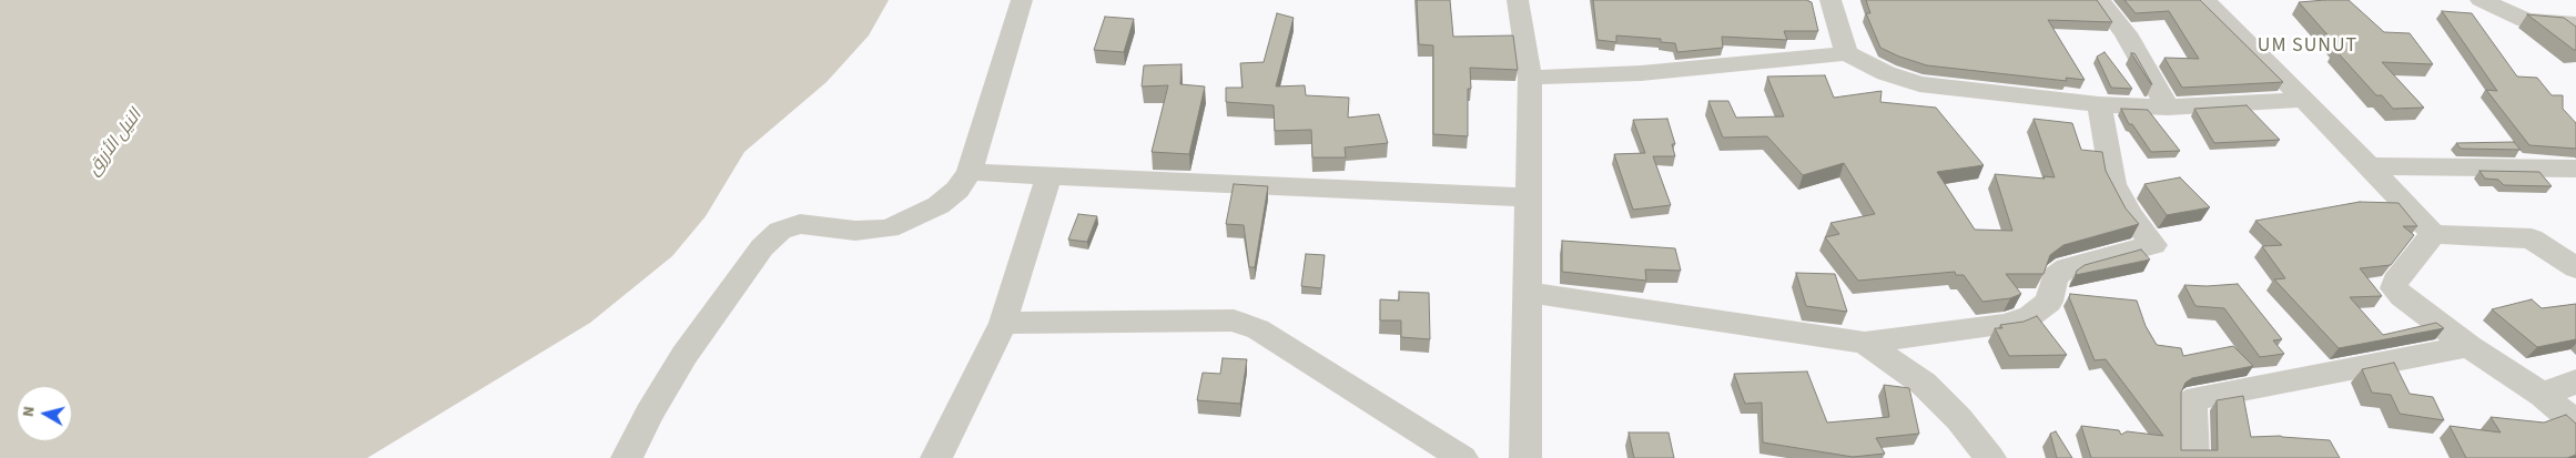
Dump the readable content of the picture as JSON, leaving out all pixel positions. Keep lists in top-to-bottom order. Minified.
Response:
{"districts":["UM SUNUT"],"water":["النيل الأزرق"],"north":"left"}
